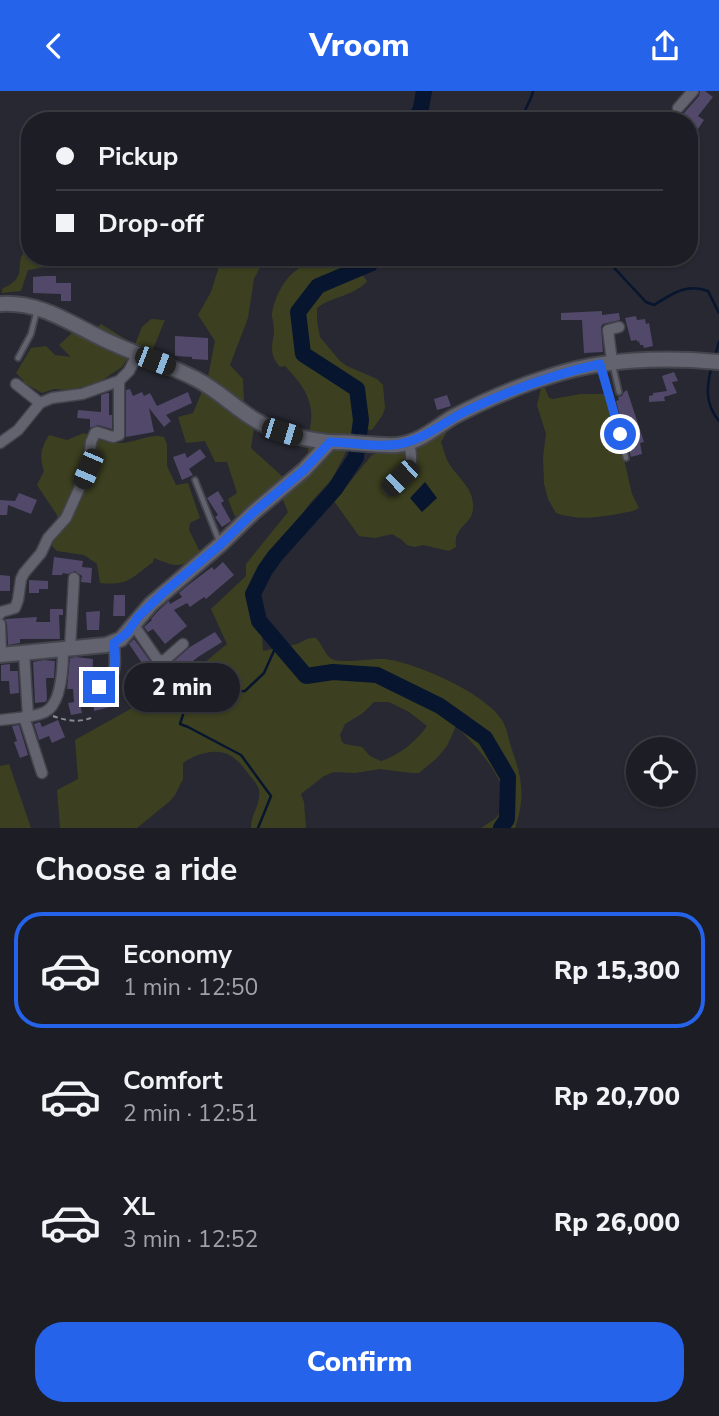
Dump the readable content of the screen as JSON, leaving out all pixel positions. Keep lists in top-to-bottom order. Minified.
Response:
{"page":{"header":"Vroom","banner":["Pickup","Drop-off"],"bubble":"2 min","heading":"Choose a ride","list":[{"name":"Economy","note":"1 min · 12:50","value":"Rp 15,300"},{"name":"Comfort","note":"2 min · 12:51","value":"Rp 20,700"},{"name":"XL","note":"3 min · 12:52","value":"Rp 26,000"}],"buttons":"Confirm"}}
